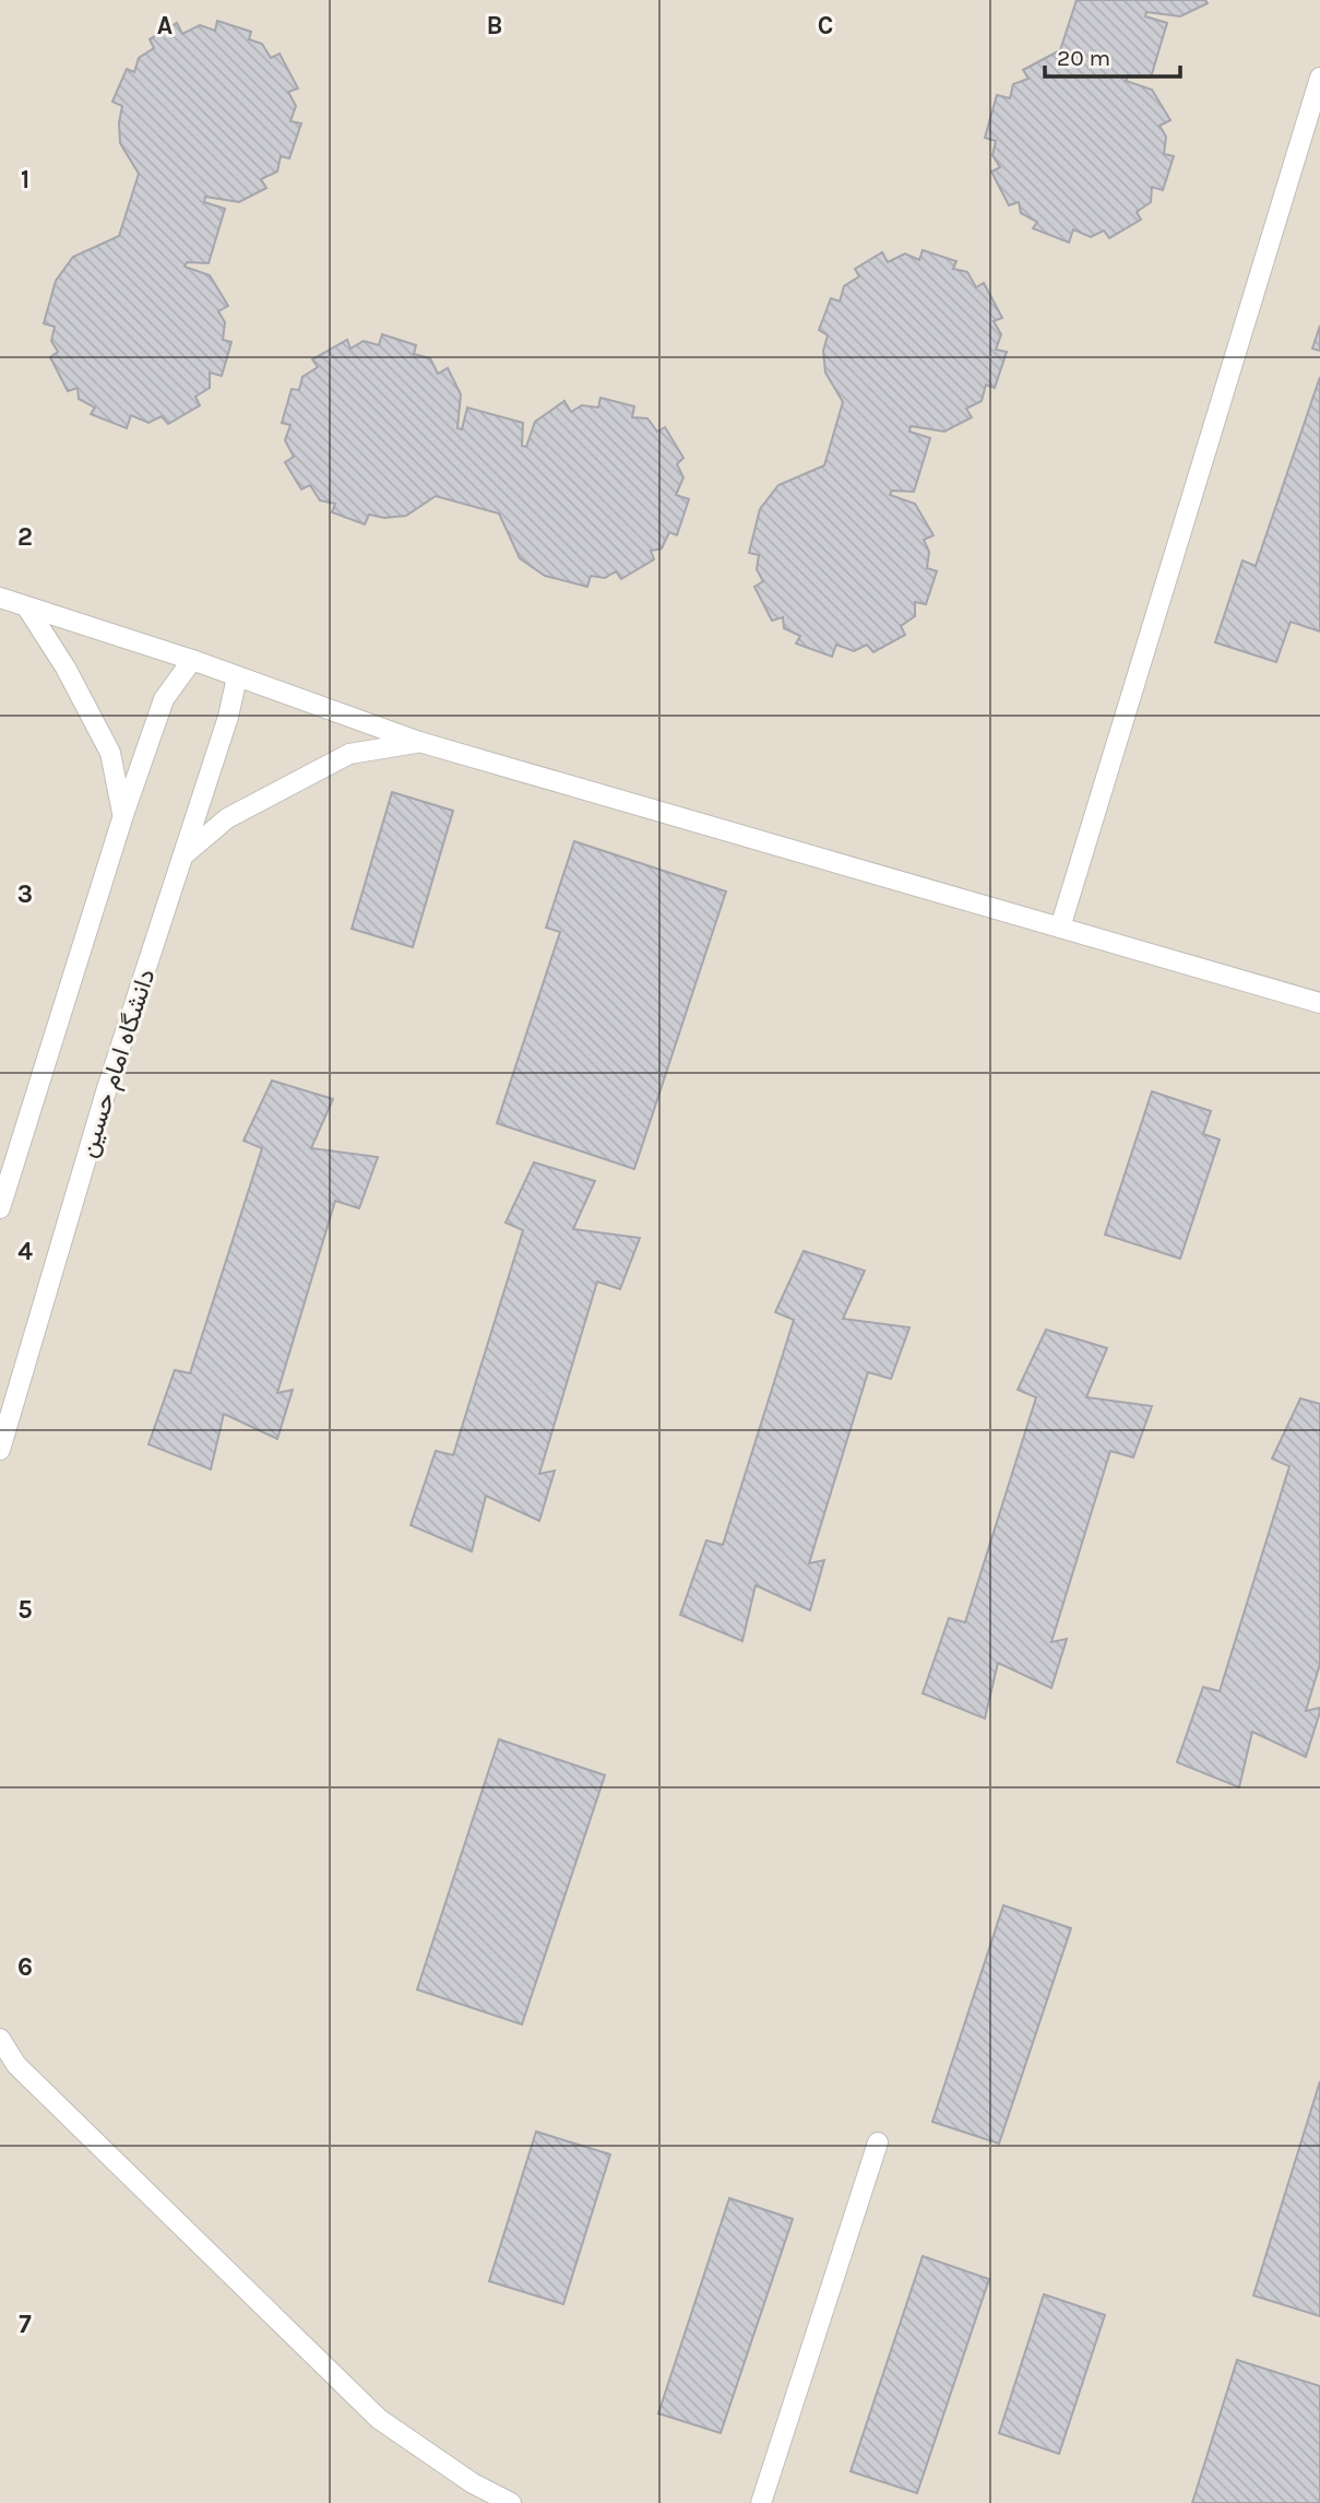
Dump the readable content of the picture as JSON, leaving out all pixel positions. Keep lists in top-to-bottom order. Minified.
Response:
{"streets":{"lane":["دانشگاه امام حسین"]},"scale_bar":"20 m","grid":{"columns":["A","B","C"],"rows":["1","2","3","4","5","6","7"]}}
